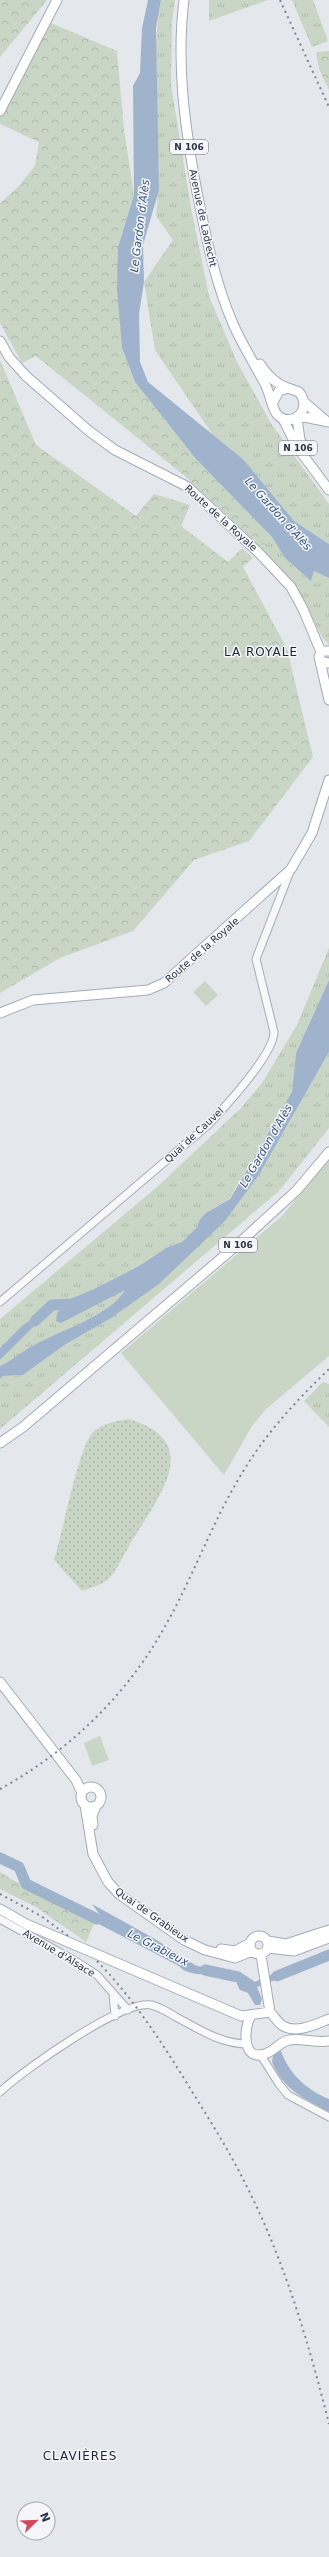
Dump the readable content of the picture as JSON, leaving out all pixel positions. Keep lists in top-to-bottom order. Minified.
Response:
{"streets":{"main road":["N 106","Avenue de Ladrecht","Route de la Royale","Quai de Grabieux"],"street":["Quai de Cauvel","Avenue d'Alsace"]},"crossings":[["N 106","Avenue de Ladrecht"],["Route de la Royale","Quai de Cauvel"]],"districts":["LA ROYALE","CLAVIÈRES"],"water":["Le Gardon d'Alès","Le Grabieux"],"north":"top right"}
